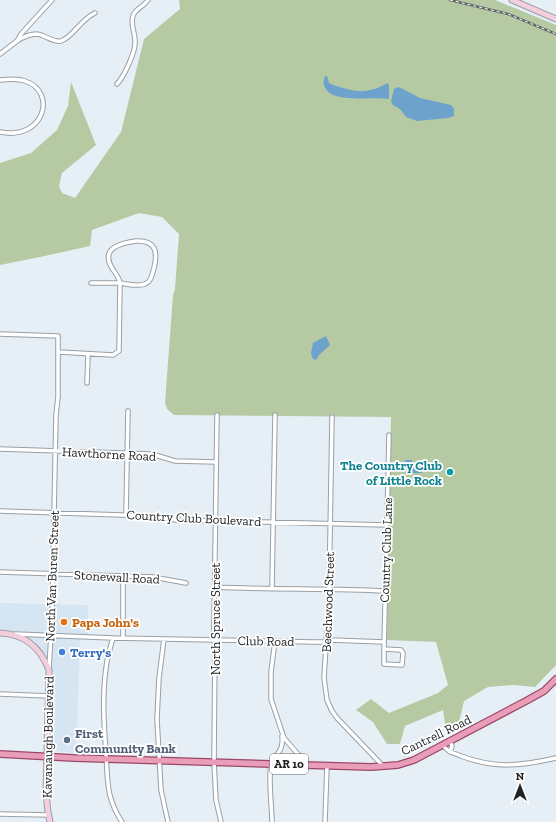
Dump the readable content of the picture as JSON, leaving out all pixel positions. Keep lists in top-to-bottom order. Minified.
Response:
{"streets":{"main road":["Cantrell Road","AR 10"],"street":["Hawthorne Road","Country Club Boulevard","Country Club Lane","North Van Buren Street","Stonewall Road","Beechwood Street","North Spruce Street","Club Road","Kavanaugh Boulevard"]},"crossings":[["Hawthorne Road","North Van Buren Street"],["Hawthorne Road","North Spruce Street"],["Country Club Boulevard","Country Club Lane"],["Country Club Boulevard","North Van Buren Street"],["Country Club Boulevard","Beechwood Street"],["Country Club Boulevard","North Spruce Street"],["North Van Buren Street","Stonewall Road"],["North Van Buren Street","Club Road"],["North Van Buren Street","Kavanaugh Boulevard"],["Beechwood Street","Club Road"],["Beechwood Street","Cantrell Road"],["North Spruce Street","Club Road"],["North Spruce Street","Cantrell Road"],["Club Road","Kavanaugh Boulevard"],["Cantrell Road","Kavanaugh Boulevard"]],"places":["The Country Club of Little Rock","Papa John's","Terry's","First Community Bank"],"north":"top"}
